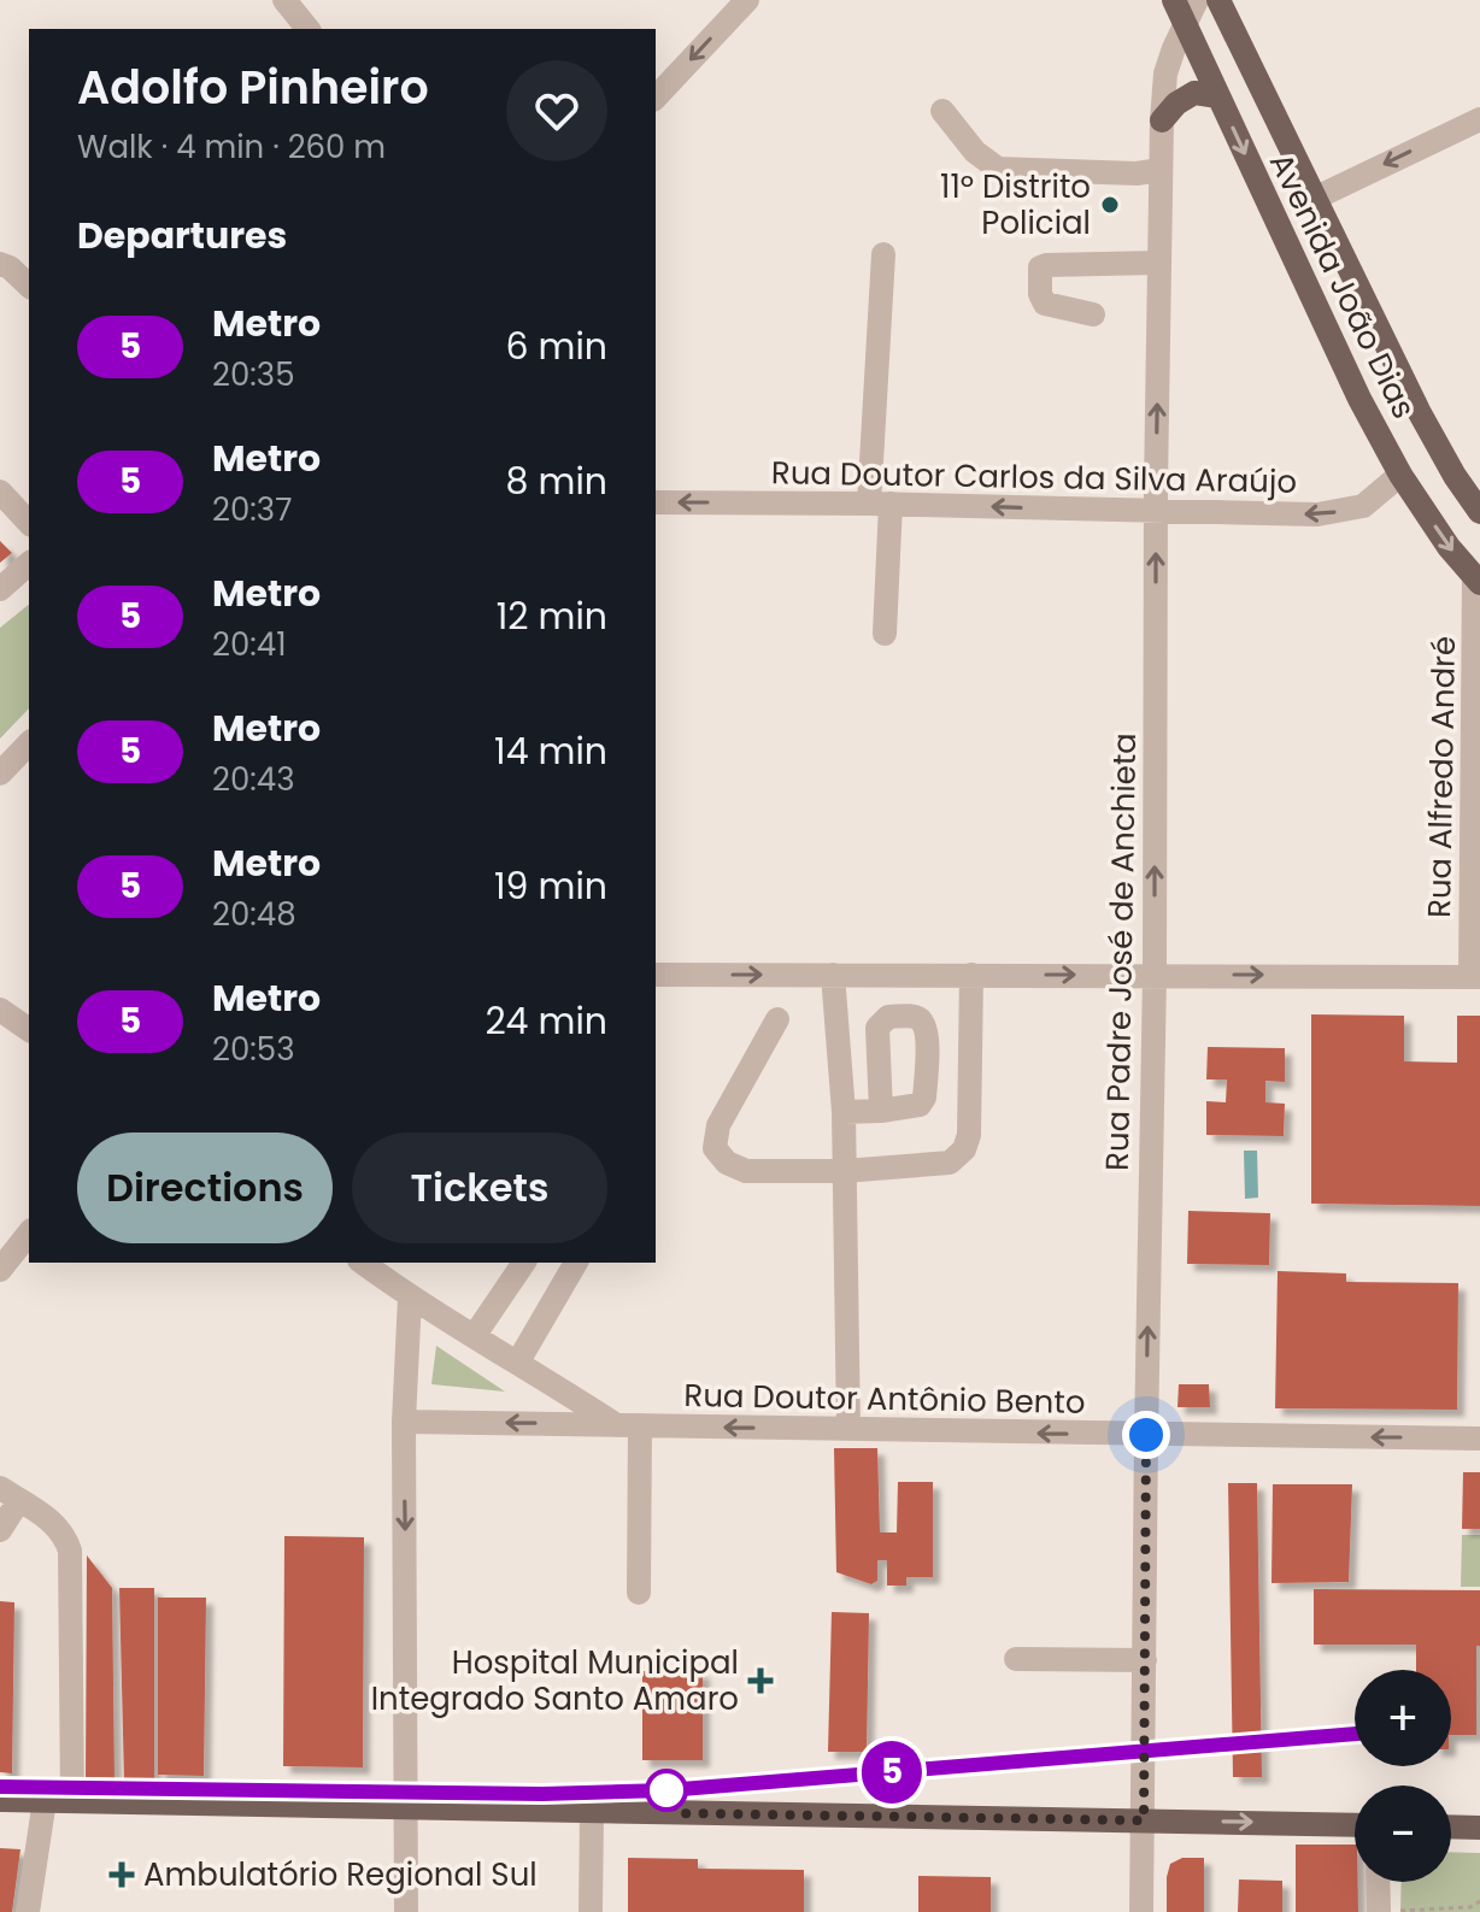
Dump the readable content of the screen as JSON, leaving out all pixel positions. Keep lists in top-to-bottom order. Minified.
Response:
{"streets":{"main road":["Avenida João Dias"],"street":["Rua Doutor Carlos da Silva Araújo","Rua Alfredo André","Rua Padre José de Anchieta","Rua Doutor Antônio Bento"]},"crossings":[["Avenida João Dias","Rua Doutor Carlos da Silva Araújo"],["Avenida João Dias","Rua Alfredo André"],["Avenida João Dias","Rua Padre José de Anchieta"],["Rua Doutor Carlos da Silva Araújo","Rua Padre José de Anchieta"],["Rua Padre José de Anchieta","Rua Doutor Antônio Bento"]],"one_way":["Rua Doutor Carlos da Silva Araújo","Rua Padre José de Anchieta","Rua Doutor Antônio Bento"],"places":{"other":["11º Distrito Policial"],"health":["Hospital Municipal Integrado Santo Amaro","Ambulatório Regional Sul"]},"lines":["metro line 5"],"page":{"on_map":"5","heading":[["Adolfo Pinheiro","Walk · 4 min · 260 m"],"Departures"],"list":[{"mark":"5","name":"Metro","note":"20:35","value":"6 min"},{"mark":"5","name":"Metro","note":"20:37","value":"8 min"},{"mark":"5","name":"Metro","note":"20:41","value":"12 min"},{"mark":"5","name":"Metro","note":"20:43","value":"14 min"},{"mark":"5","name":"Metro","note":"20:48","value":"19 min"},{"mark":"5","name":"Metro","note":"20:53","value":"24 min"}],"buttons":["Directions","Tickets"],"map_buttons":["+","−"]}}
